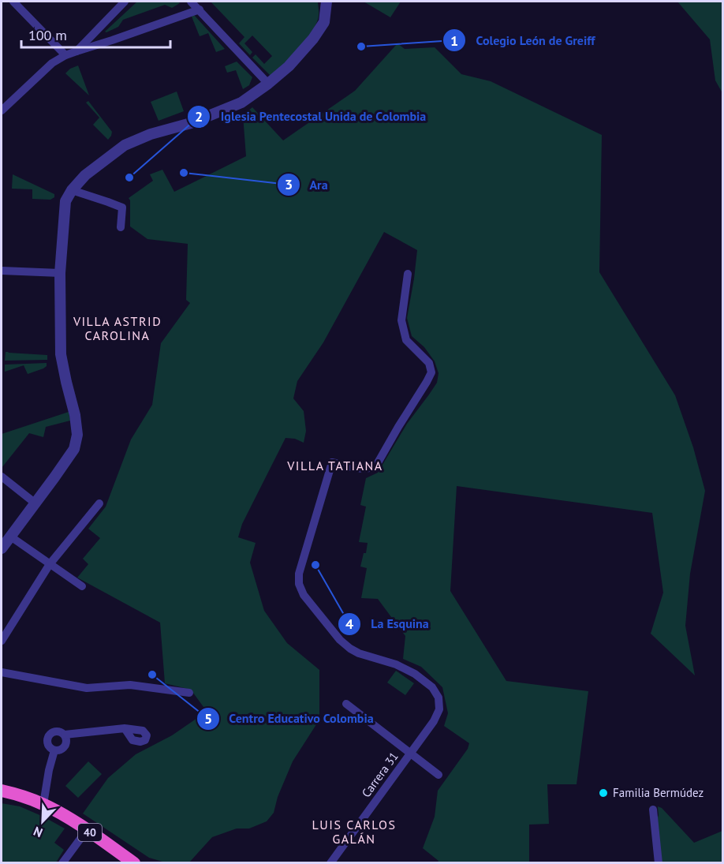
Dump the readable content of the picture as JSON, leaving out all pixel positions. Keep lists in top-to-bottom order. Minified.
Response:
{"streets":{"highway":["40"],"street":["Carrera 31"]},"districts":["VILLA ASTRID CAROLINA","VILLA TATIANA","LUIS CARLOS GALÁN"],"places":["Colegio León de Greiff","Ara","Iglesia Pentecostal Unida de Colombia","La Esquina","Centro Educativo Colombia","Familia Bermúdez"],"scale_bar":"100 m","north":"bottom left"}
